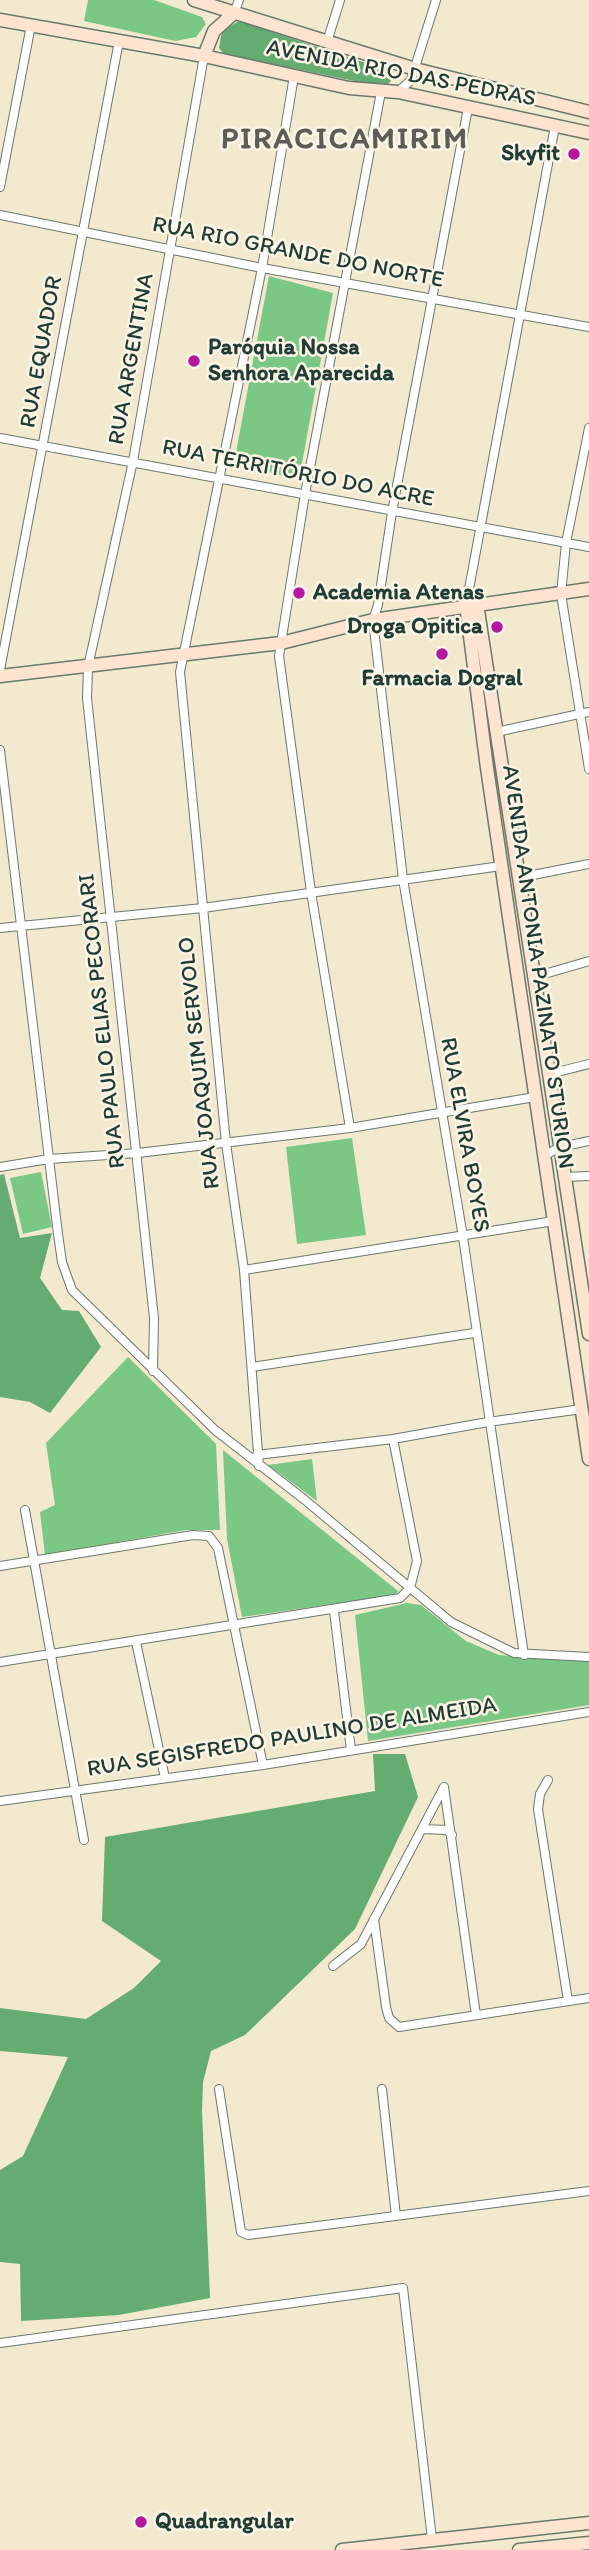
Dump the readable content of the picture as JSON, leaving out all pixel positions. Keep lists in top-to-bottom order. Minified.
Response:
{"streets":{"main road":["AVENIDA RIO DAS PEDRAS","AVENIDA ANTONIA PAZINATO STURION"],"street":["RUA RIO GRANDE DO NORTE","RUA EQUADOR","RUA ARGENTINA","RUA TERRITÓRIO DO ACRE","RUA PAULO ELIAS PECORARI","RUA JOAQUIM SERVOLO","RUA ELVIRA BOYES","RUA SEGISFREDO PAULINO DE ALMEIDA"]},"crossings":[["AVENIDA RIO DAS PEDRAS","RUA EQUADOR"],["AVENIDA RIO DAS PEDRAS","RUA ARGENTINA"],["AVENIDA RIO DAS PEDRAS","RUA JOAQUIM SERVOLO"],["AVENIDA RIO DAS PEDRAS","RUA ELVIRA BOYES"],["RUA RIO GRANDE DO NORTE","RUA EQUADOR"],["RUA RIO GRANDE DO NORTE","RUA ARGENTINA"],["RUA RIO GRANDE DO NORTE","RUA JOAQUIM SERVOLO"],["RUA RIO GRANDE DO NORTE","RUA ELVIRA BOYES"],["RUA EQUADOR","RUA TERRITÓRIO DO ACRE"],["RUA ARGENTINA","RUA TERRITÓRIO DO ACRE"],["RUA ARGENTINA","RUA PAULO ELIAS PECORARI"],["RUA TERRITÓRIO DO ACRE","RUA JOAQUIM SERVOLO"],["RUA TERRITÓRIO DO ACRE","RUA ELVIRA BOYES"]],"districts":["PIRACICAMIRIM"],"places":["Skyfit","Paróquia Nossa Senhora Aparecida","Academia Atenas","Droga Opitica","Farmacia Dogral","Quadrangular"]}
